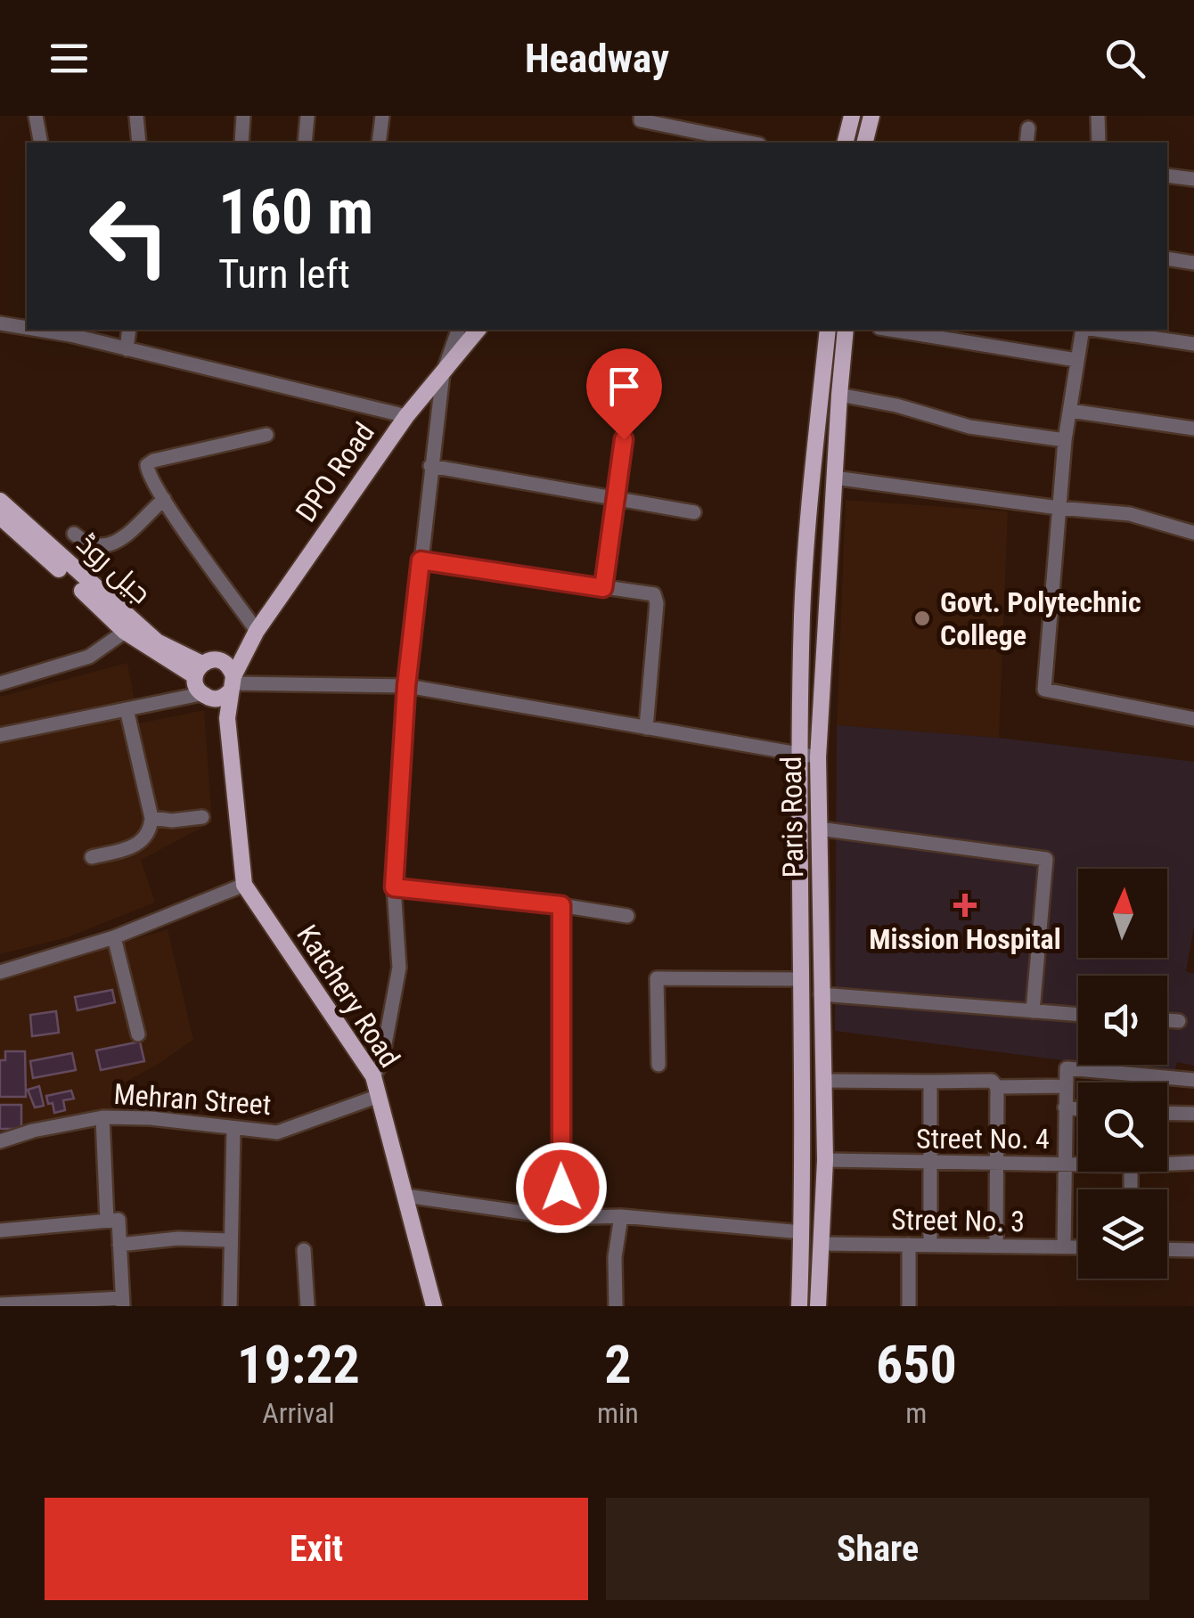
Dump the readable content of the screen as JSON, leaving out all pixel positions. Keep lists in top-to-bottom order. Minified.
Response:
{"streets":{"main road":["DPO Road","جیل روڈ","Paris Road","Katchery Road"],"street":["Mehran Street","Street No. 4","Street No. 3"]},"crossings":[["DPO Road","Katchery Road"],["Paris Road","Street No. 4"],["Paris Road","Street No. 3"],["Katchery Road","Mehran Street"]],"places":{"other":["Govt. Polytechnic College"],"health":["Mission Hospital"]},"north":"top","page":{"header":"Headway","turn":["160 m","Turn left"],"eta":["19:22","Arrival","2","min","650","m"],"buttons":["Exit","Share"]}}
